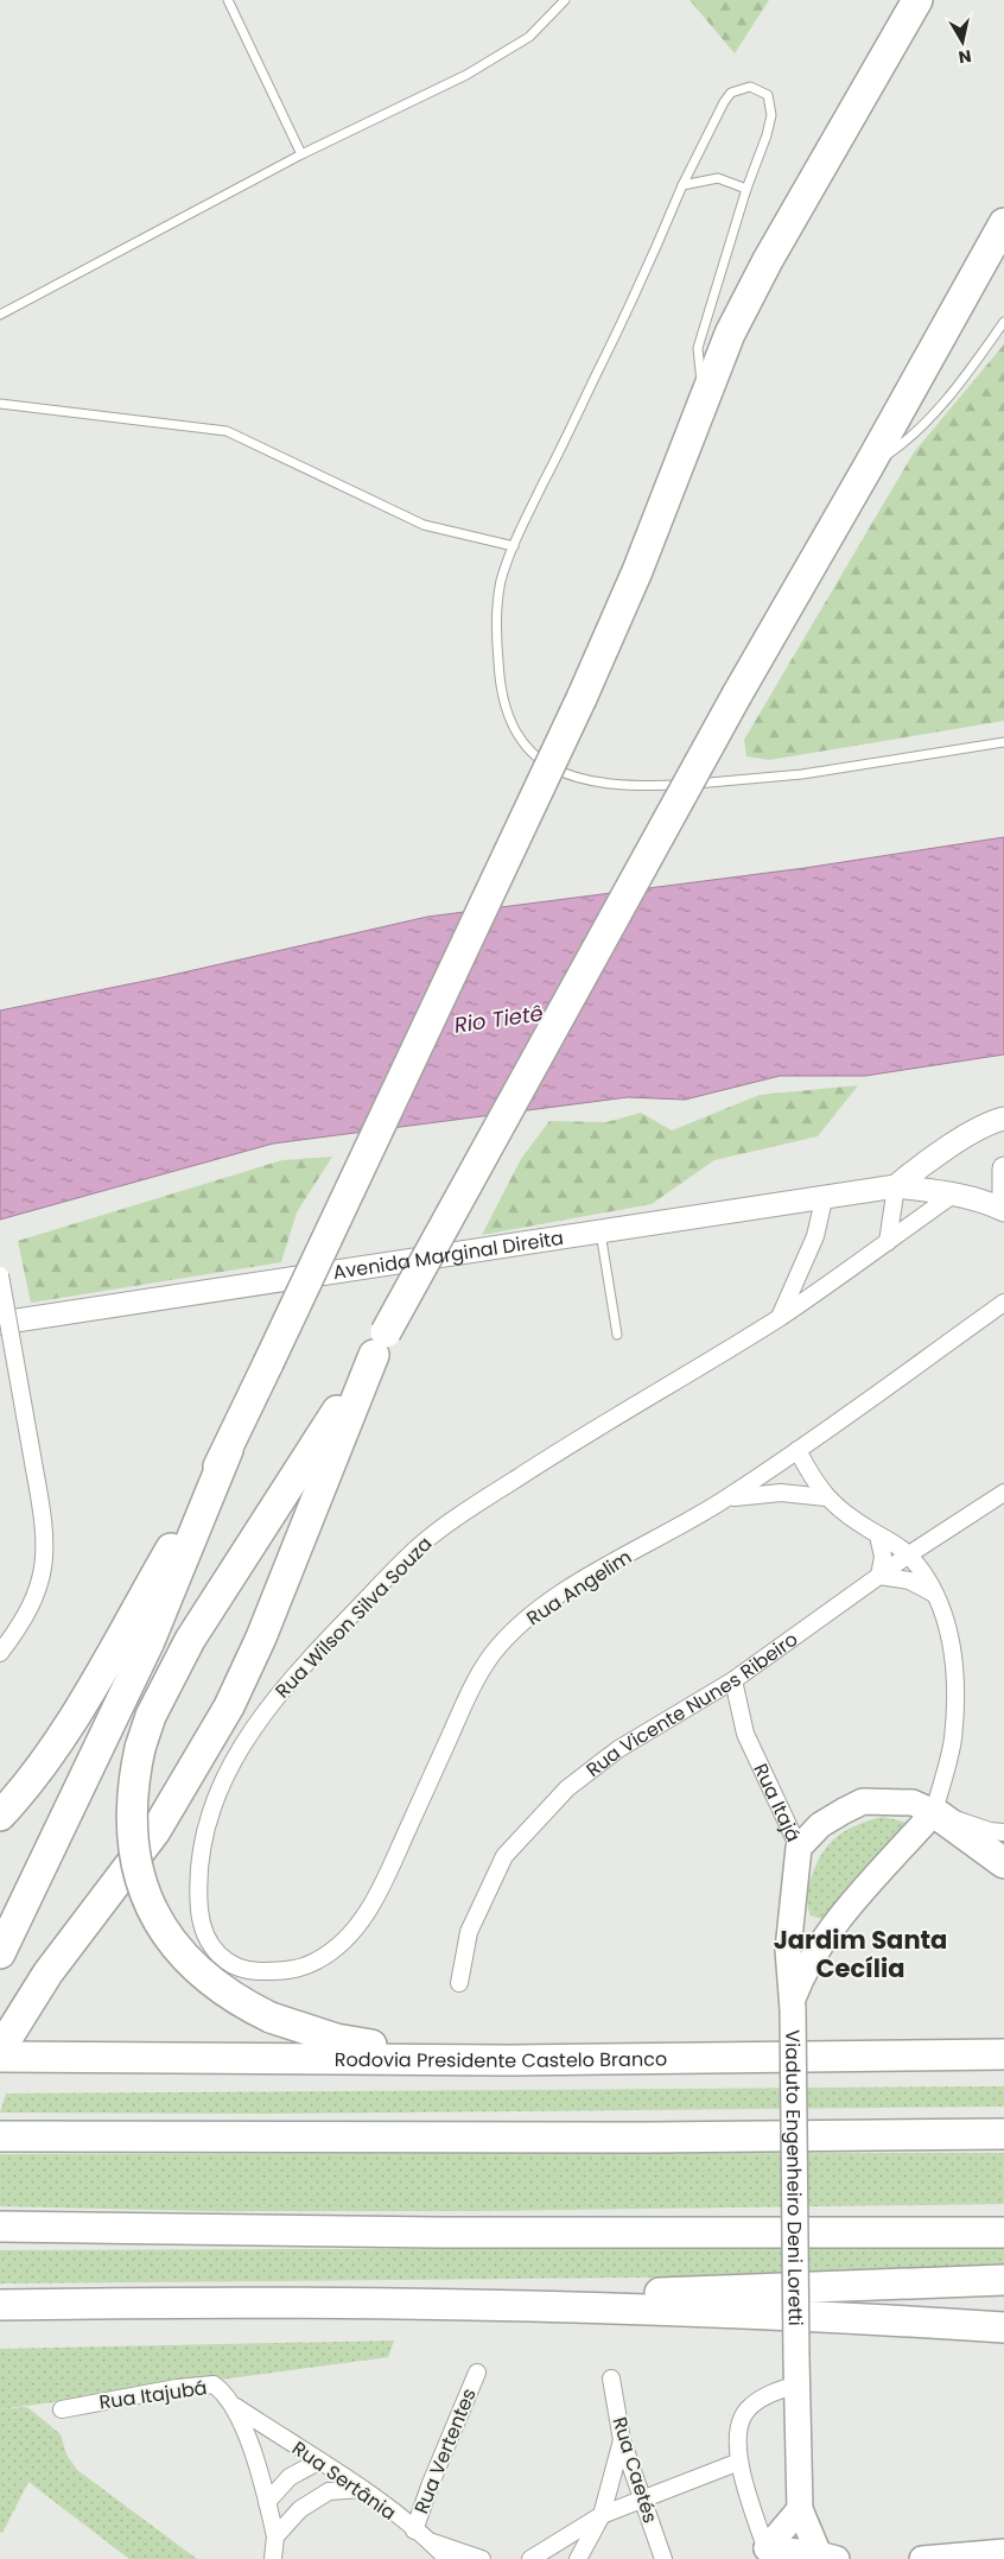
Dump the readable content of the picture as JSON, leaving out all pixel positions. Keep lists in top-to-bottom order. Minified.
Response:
{"streets":{"highway":["Rodovia Presidente Castelo Branco"],"main road":["Avenida Marginal Direita","Rua Itajá","Viaduto Engenheiro Deni Loretti"],"street":["Rua Angelim","Rua Wilson Silva Souza","Rua Vicente Nunes Ribeiro","Rua Itajubá","Rua Vertentes","Rua Caetés","Rua Sertânia"]},"crossings":[["Avenida Marginal Direita","Rua Wilson Silva Souza"],["Rua Angelim","Rua Wilson Silva Souza"],["Rua Vicente Nunes Ribeiro","Rua Itajá"],["Rua Itajá","Viaduto Engenheiro Deni Loretti"],["Rua Itajubá","Rua Sertânia"],["Rua Vertentes","Rua Sertânia"]],"districts":["Jardim Santa Cecília"],"water":["Rio Tietê"],"north":"bottom"}
